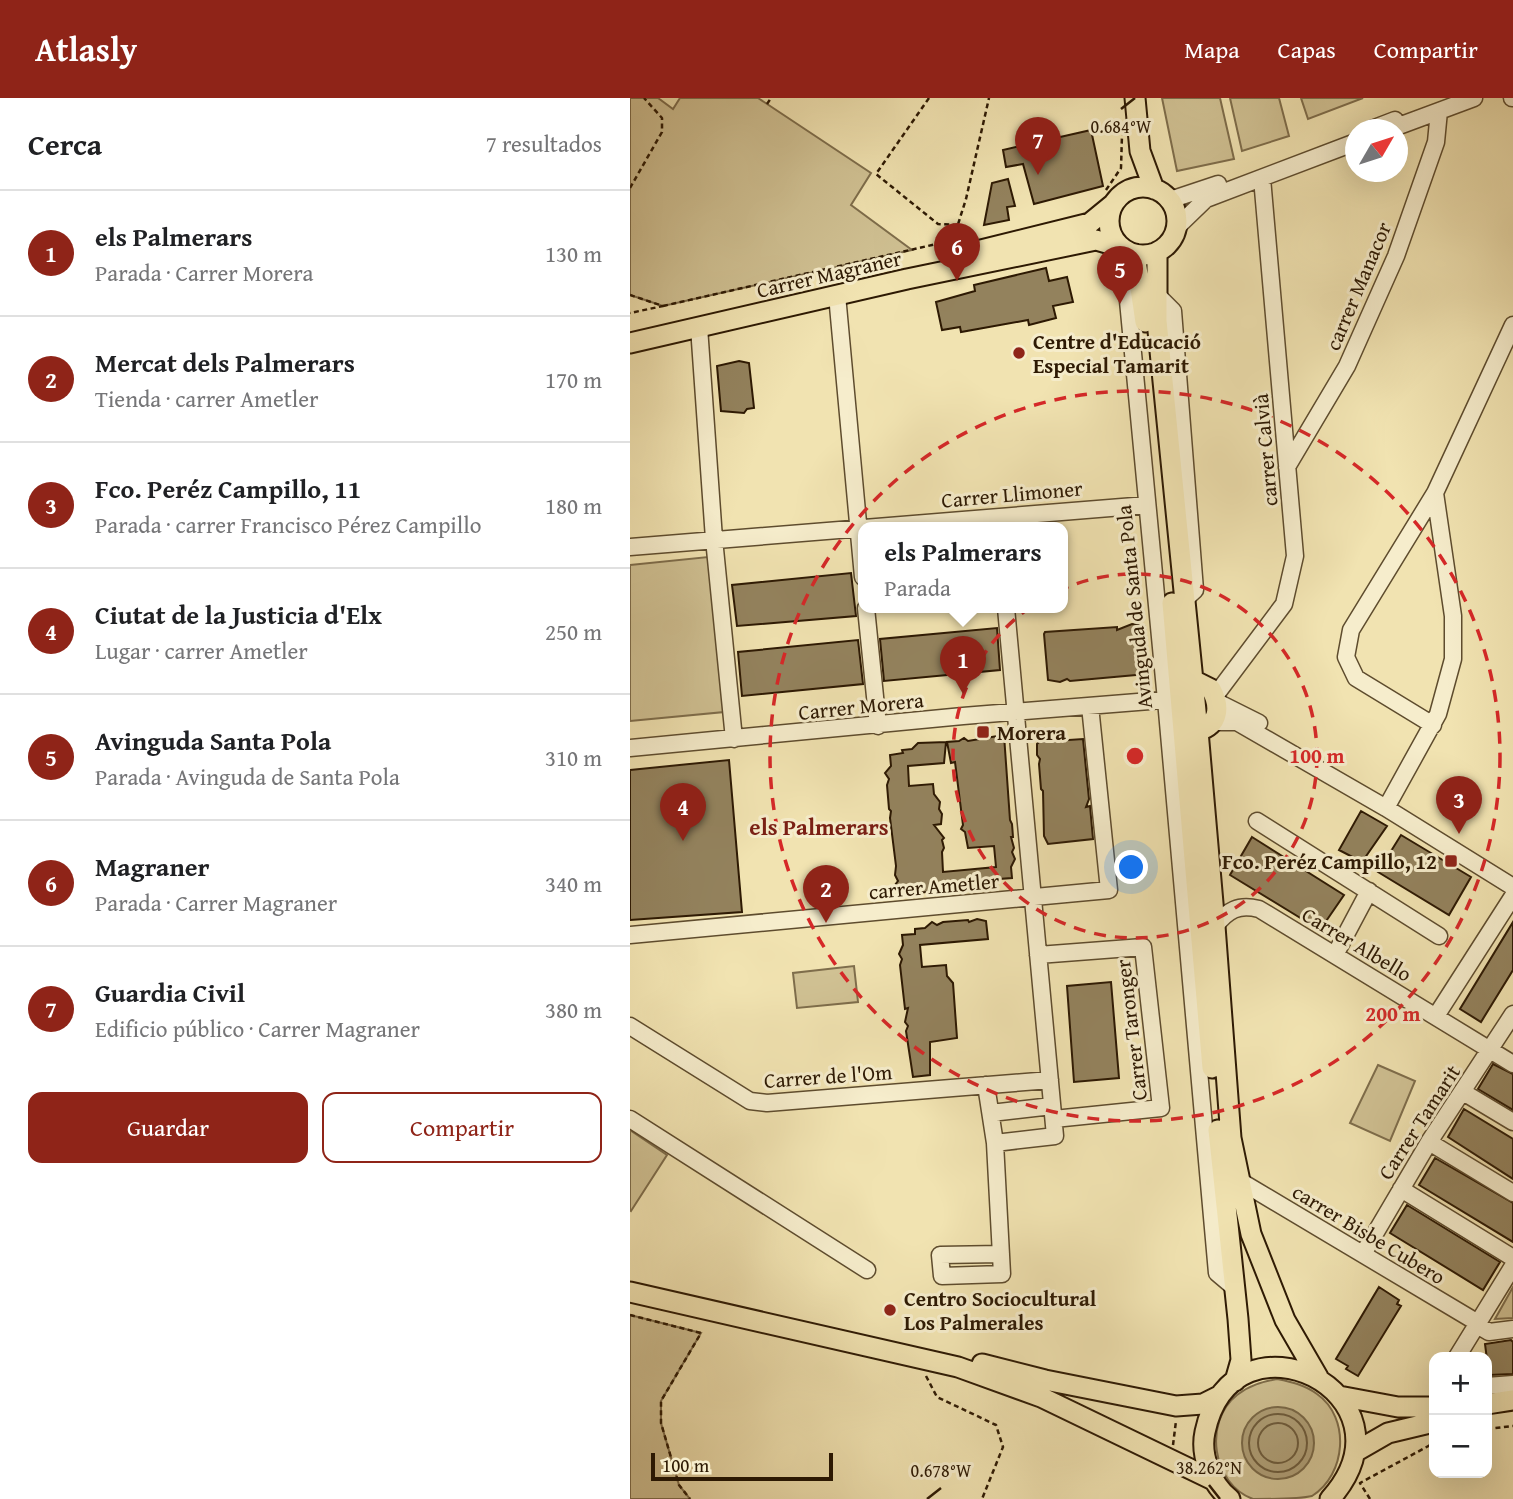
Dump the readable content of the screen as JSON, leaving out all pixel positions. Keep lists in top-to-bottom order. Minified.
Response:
{"streets":{"main road":["Carrer Magraner","Avinguda de Santa Pola"],"street":["carrer Manacor","carrer Calvià","Carrer Llimoner","Carrer Morera","carrer Ametler","Carrer Albello","Carrer Taronger","Carrer de l'Om","Carrer Tamarit","carrer Bisbe Cubero"]},"crossings":[["Carrer Magraner","Avinguda de Santa Pola"],["carrer Manacor","carrer Calvià"],["carrer Calvià","Avinguda de Santa Pola"],["Carrer Llimoner","Avinguda de Santa Pola"],["Avinguda de Santa Pola","Carrer Morera"],["Avinguda de Santa Pola","Carrer Albello"],["Avinguda de Santa Pola","carrer Bisbe Cubero"],["Carrer Albello","Carrer Tamarit"],["Carrer Tamarit","carrer Bisbe Cubero"]],"districts":["els Palmerars"],"places":{"other":["Centre d'Educació Especial Tamarit","Centro Sociocultural Los Palmerales"],"transit":["Morera","Fco. Peréz Campillo, 12"]},"scale_bar":"100 m","north":"top right","page":{"header":"Atlasly","nav":["Mapa","Capas","Compartir"],"heading":["Cerca","7 resultados"],"pins":["7","6","5","1","3","4","2"],"list":[{"mark":"1","name":"els Palmerars","note":"Parada · Carrer Morera","value":"130 m"},{"mark":"2","name":"Mercat dels Palmerars","note":"Tienda · carrer Ametler","value":"170 m"},{"mark":"3","name":"Fco. Peréz Campillo, 11","note":"Parada · carrer Francisco Pérez Campillo","value":"180 m"},{"mark":"4","name":"Ciutat de la Justicia d'Elx","note":"Lugar · carrer Ametler","value":"250 m"},{"mark":"5","name":"Avinguda Santa Pola","note":"Parada · Avinguda de Santa Pola","value":"310 m"},{"mark":"6","name":"Magraner","note":"Parada · Carrer Magraner","value":"340 m"},{"mark":"7","name":"Guardia Civil","note":"Edificio público · Carrer Magraner","value":"380 m"}],"popup":["els Palmerars","Parada"],"buttons":["Guardar","Compartir"],"map_buttons":["+","−"],"scale":"100 m"},"coordinates":["0.684°W","38.262°N","0.678°W"],"rings":["100 m","200 m"]}
